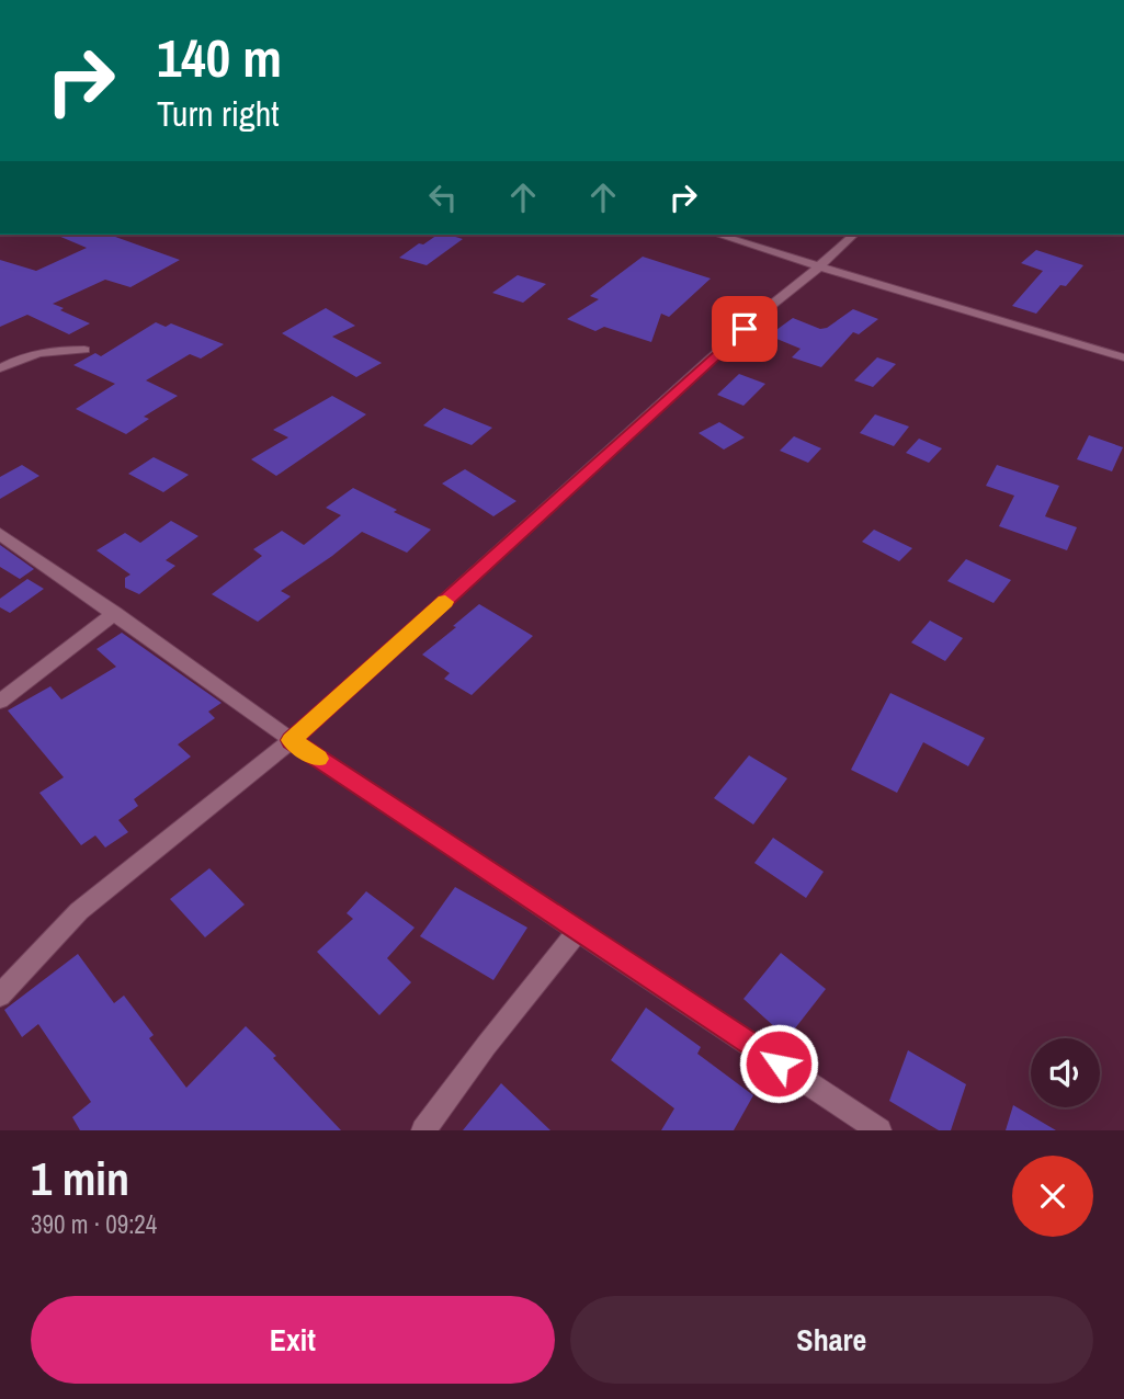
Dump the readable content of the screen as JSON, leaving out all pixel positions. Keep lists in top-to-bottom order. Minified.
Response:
{"page":{"turn":["140 m","Turn right"],"heading":["1 min","390 m · 09:24"],"buttons":["Exit","Share"]}}
